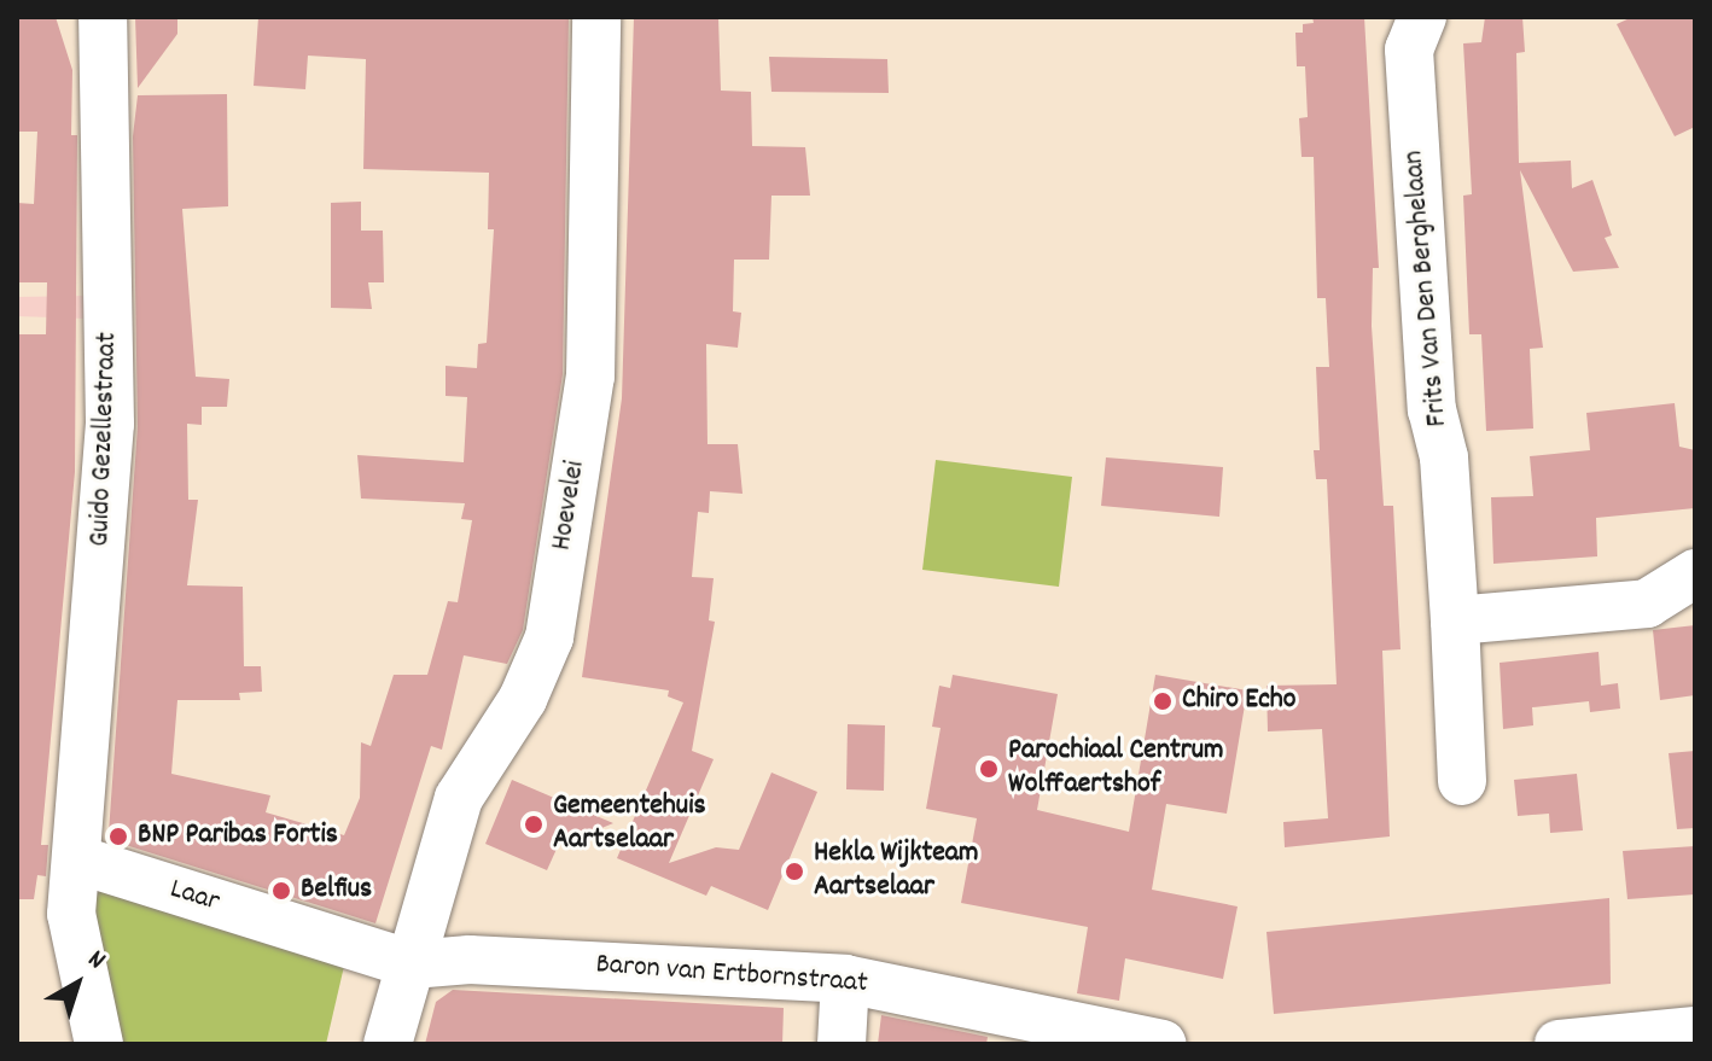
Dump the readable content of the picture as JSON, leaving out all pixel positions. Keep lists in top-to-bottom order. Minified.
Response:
{"streets":{"street":["Frits Van Den Berghelaan","Guido Gezellestraat","Hoevelei","Laar","Baron van Ertbornstraat"]},"crossings":[["Guido Gezellestraat","Laar"],["Hoevelei","Laar"],["Hoevelei","Baron van Ertbornstraat"],["Laar","Baron van Ertbornstraat"]],"places":["Chiro Echo","Parochiaal Centrum Wolffaertshof","Gemeentehuis Aartselaar","BNP Paribas Fortis","Hekla Wijkteam Aartselaar","Belfius"],"north":"top right"}
